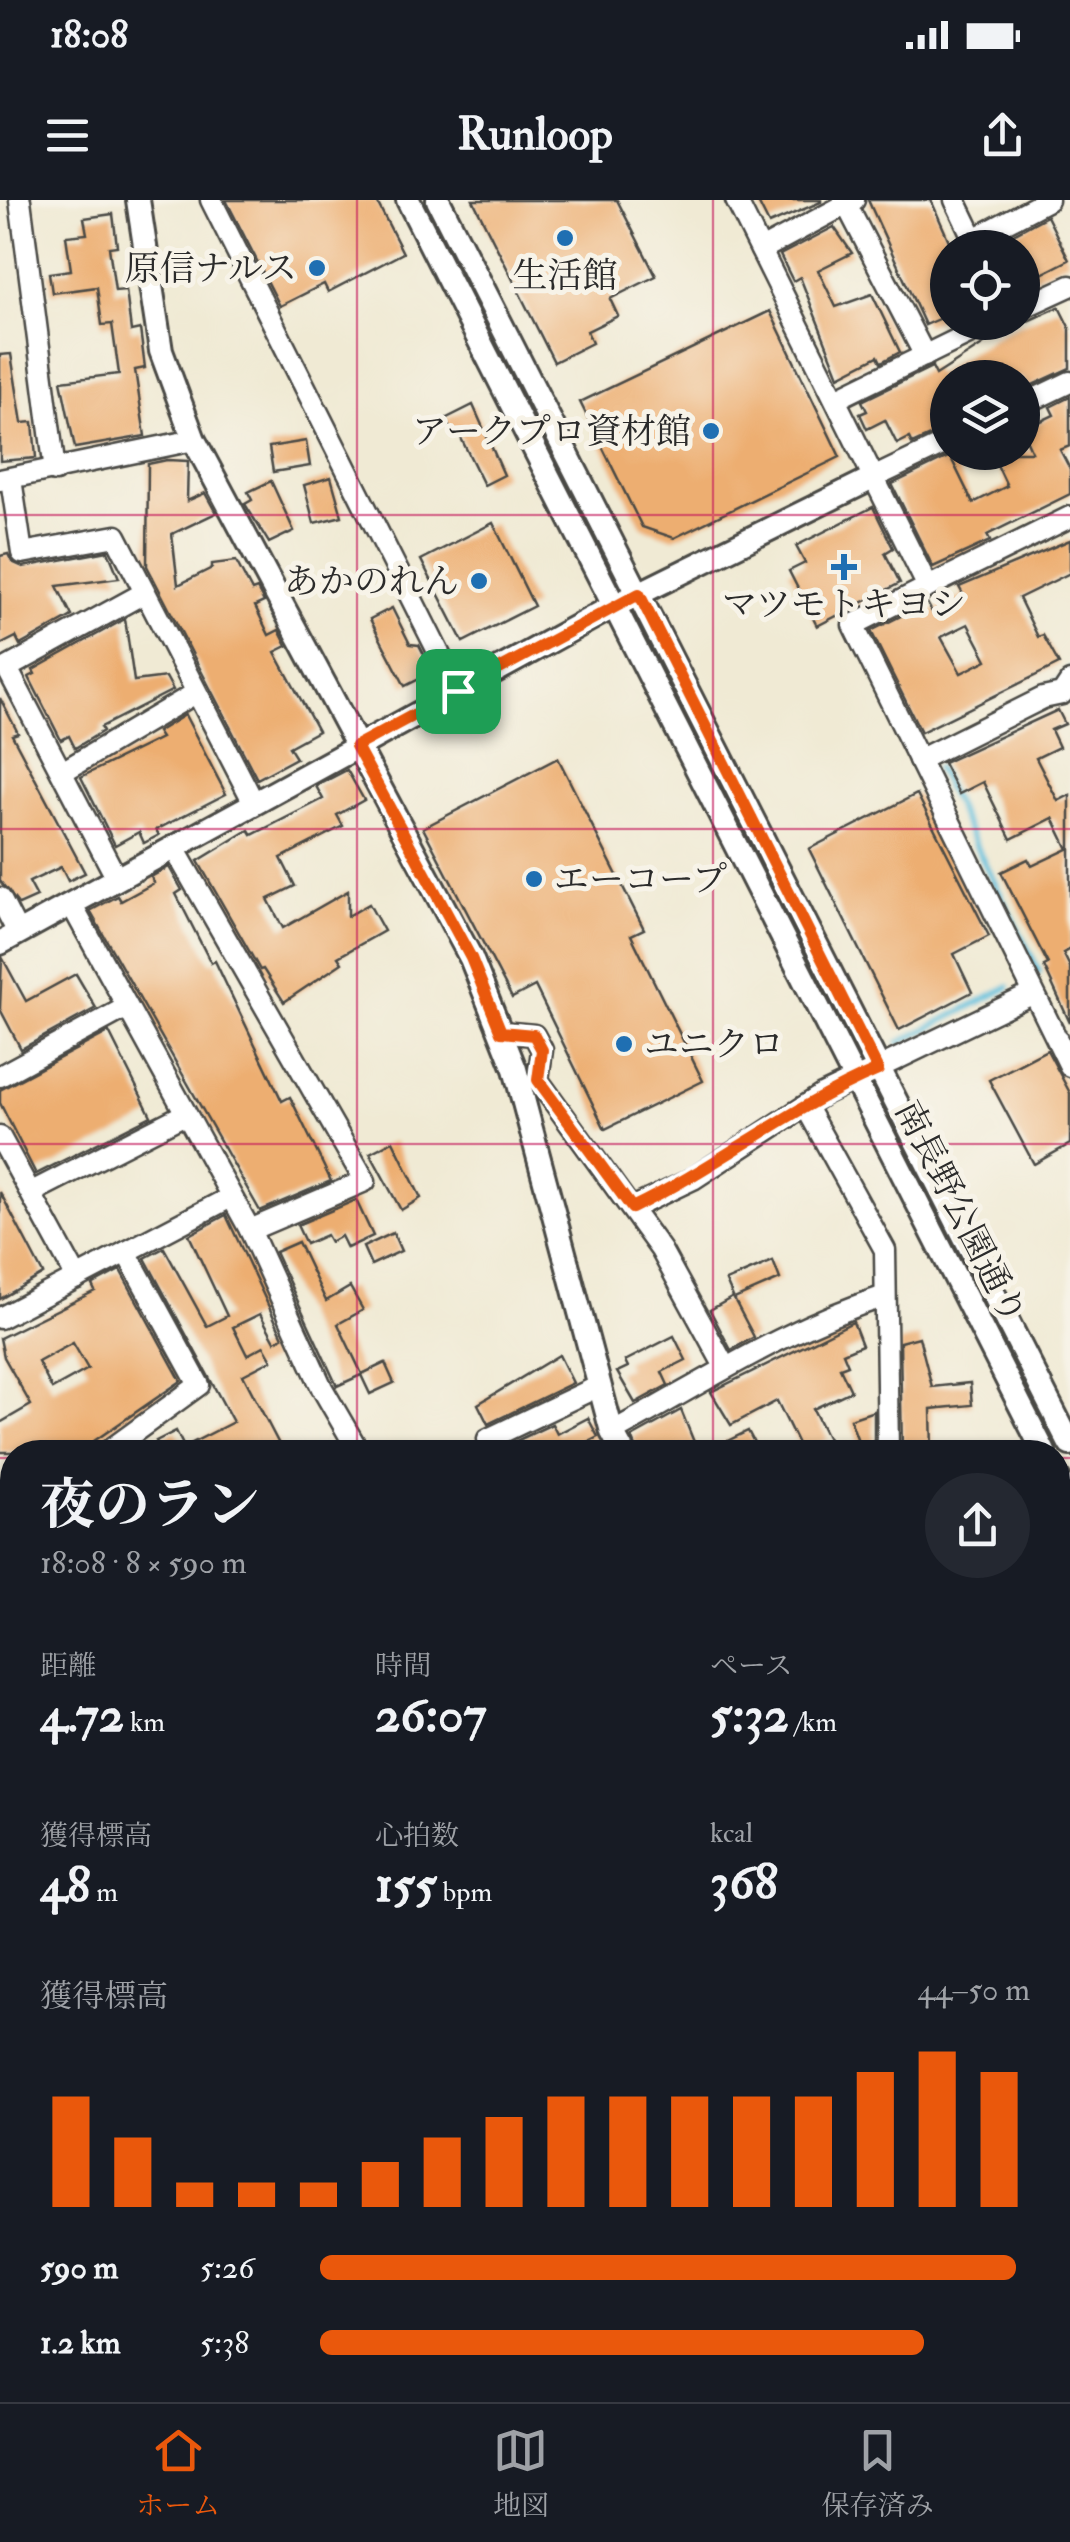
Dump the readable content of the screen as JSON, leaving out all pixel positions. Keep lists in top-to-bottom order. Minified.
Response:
{"streets":{"street":["南長野公園通り"]},"places":{"other":["生活館","原信ナルス","アークプロ資材館","あかのれん","エーコープ","ユニクロ"],"health":["マツモトキヨシ"]},"page":{"status":"18:08","header":"Runloop","heading":["夜のラン","18:08 · 8 × 590 m"],"stats":[["距離","4.72 km"],["時間","26:07"],["ペース","5:32 /km"],["獲得標高","48 m"],["心拍数","155 bpm"],["kcal","368"]],"chart":["獲得標高","44–50 m"],"list":[{"name":"590 m","note":"5:26"},{"name":"1.2 km","note":"5:38"}],"tabs":["ホーム","地図","保存済み"]}}
